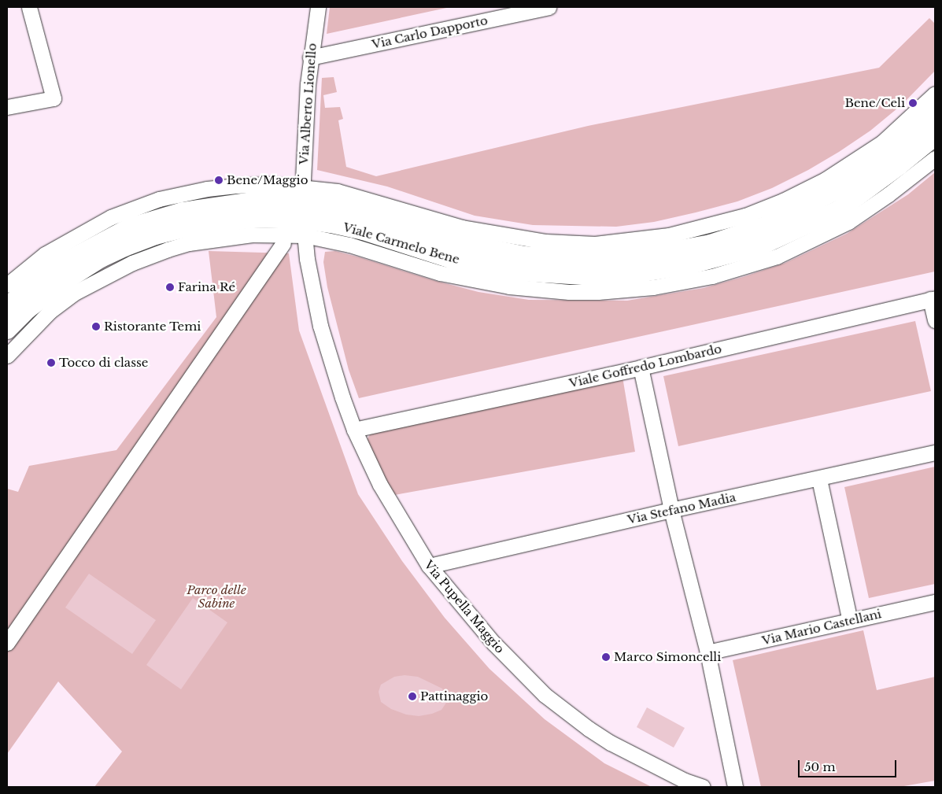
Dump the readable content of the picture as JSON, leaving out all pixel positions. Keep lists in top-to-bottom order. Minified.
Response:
{"streets":{"street":["Via Carlo Dapporto","Via Alberto Lionello","Viale Carmelo Bene","Viale Goffredo Lombardo","Via Stefano Madia","Via Pupella Maggio","Via Mario Castellani"]},"crossings":[["Via Carlo Dapporto","Via Alberto Lionello"],["Via Alberto Lionello","Viale Carmelo Bene"],["Via Alberto Lionello","Via Pupella Maggio"],["Viale Carmelo Bene","Via Pupella Maggio"],["Viale Goffredo Lombardo","Via Pupella Maggio"],["Via Stefano Madia","Via Pupella Maggio"]],"parks":["Parco delle Sabine"],"places":["Bene/Celi","Bene/Maggio","Farina Ré","Ristorante Temi","Tocco di classe","Marco Simoncelli","Pattinaggio"],"scale_bar":"50 m"}
